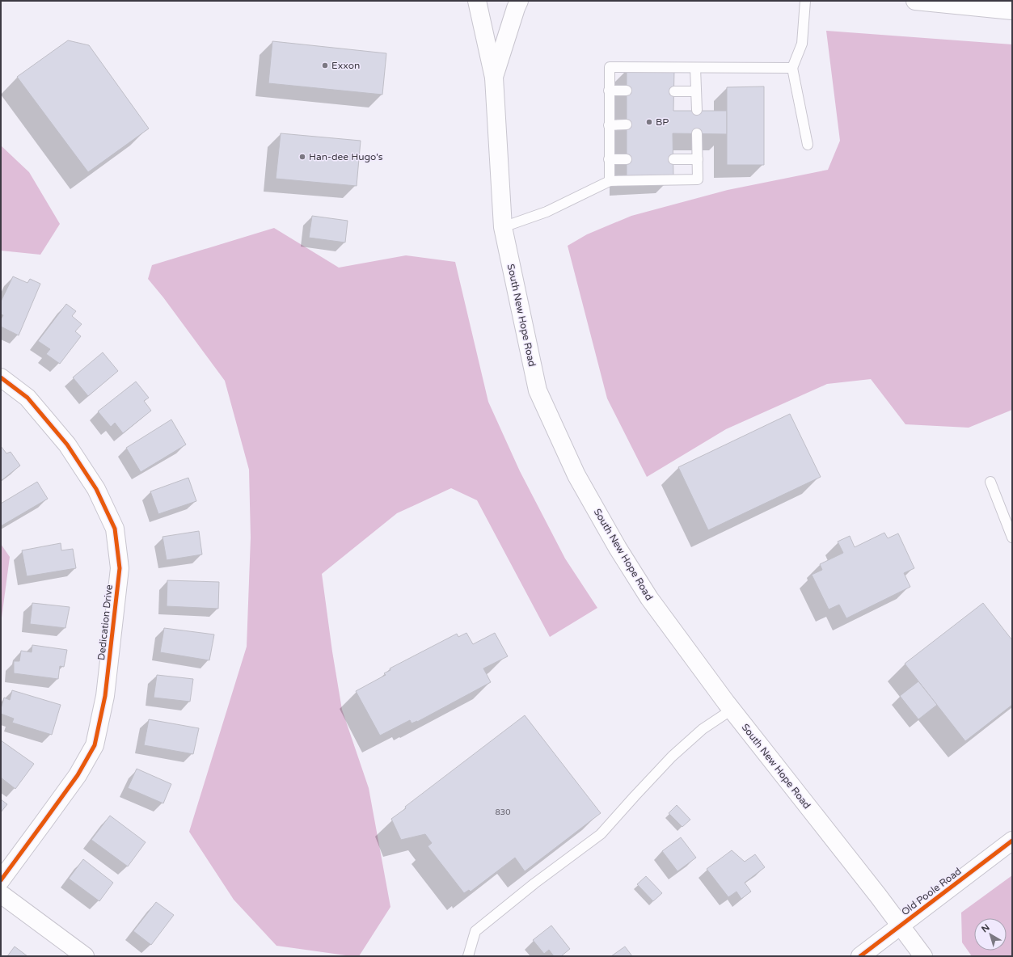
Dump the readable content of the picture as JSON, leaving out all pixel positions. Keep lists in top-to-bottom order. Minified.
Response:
{"streets":{"main road":["South New Hope Road","Dedication Drive","Old Poole Road"]},"crossings":[["South New Hope Road","Old Poole Road"]],"places":["Exxon","BP","Han-dee Hugo's"],"house_numbers":["830"],"north":"top left"}
